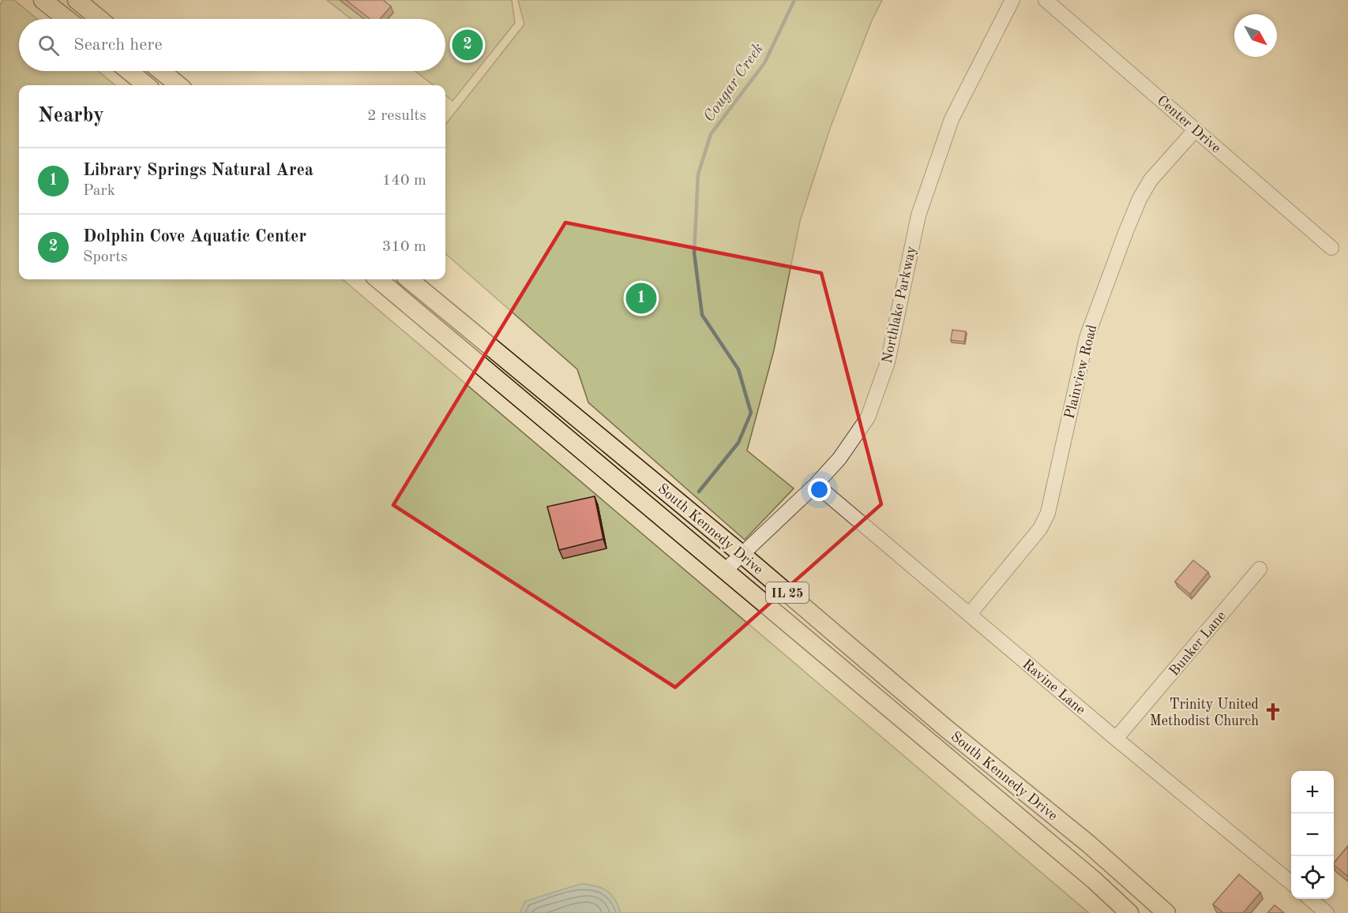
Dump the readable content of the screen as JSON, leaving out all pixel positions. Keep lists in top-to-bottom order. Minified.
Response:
{"streets":{"main road":["South Kennedy Drive","IL 25"],"street":["Center Drive","Northlake Parkway","Plainview Road","Bunker Lane","Ravine Lane"]},"crossings":[["Center Drive","Plainview Road"],["Northlake Parkway","South Kennedy Drive"],["Northlake Parkway","Ravine Lane"],["Plainview Road","Ravine Lane"],["Bunker Lane","Ravine Lane"]],"water":["Cougar Creek"],"places":{"church":["Trinity United Methodist Church"]},"north":"bottom right","page":{"search":"Search here","pins":["2","1"],"heading":["Nearby","2 results"],"list":[{"mark":"1","name":"Library Springs Natural Area","note":"Park","value":"140 m"},{"mark":"2","name":"Dolphin Cove Aquatic Center","note":"Sports","value":"310 m"}],"map_buttons":["+","−"]}}
